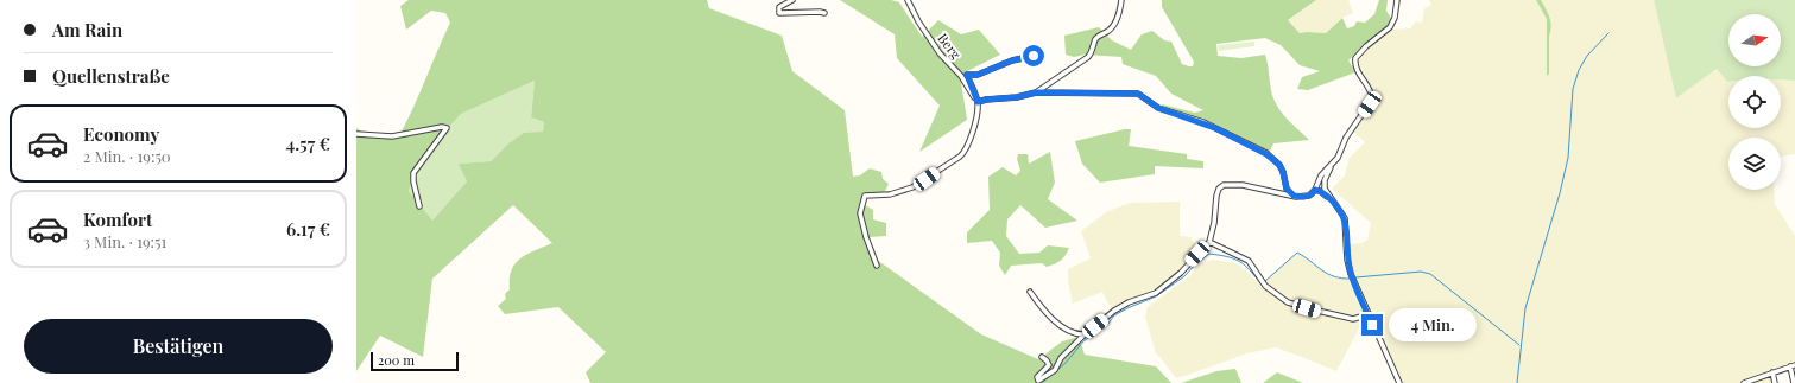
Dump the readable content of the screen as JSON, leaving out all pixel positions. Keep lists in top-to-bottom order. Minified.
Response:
{"streets":{"street":["Berg"]},"scale_bar":"200 m","north":"right","page":{"banner":["Am Rain","Quellenstraße"],"list":[{"name":"Economy","note":"2 Min. · 19:50","value":"4.57 €"},{"name":"Komfort","note":"3 Min. · 19:51","value":"6.17 €"}],"bubble":"4 Min.","buttons":"Bestätigen","scale":"200 m"}}
